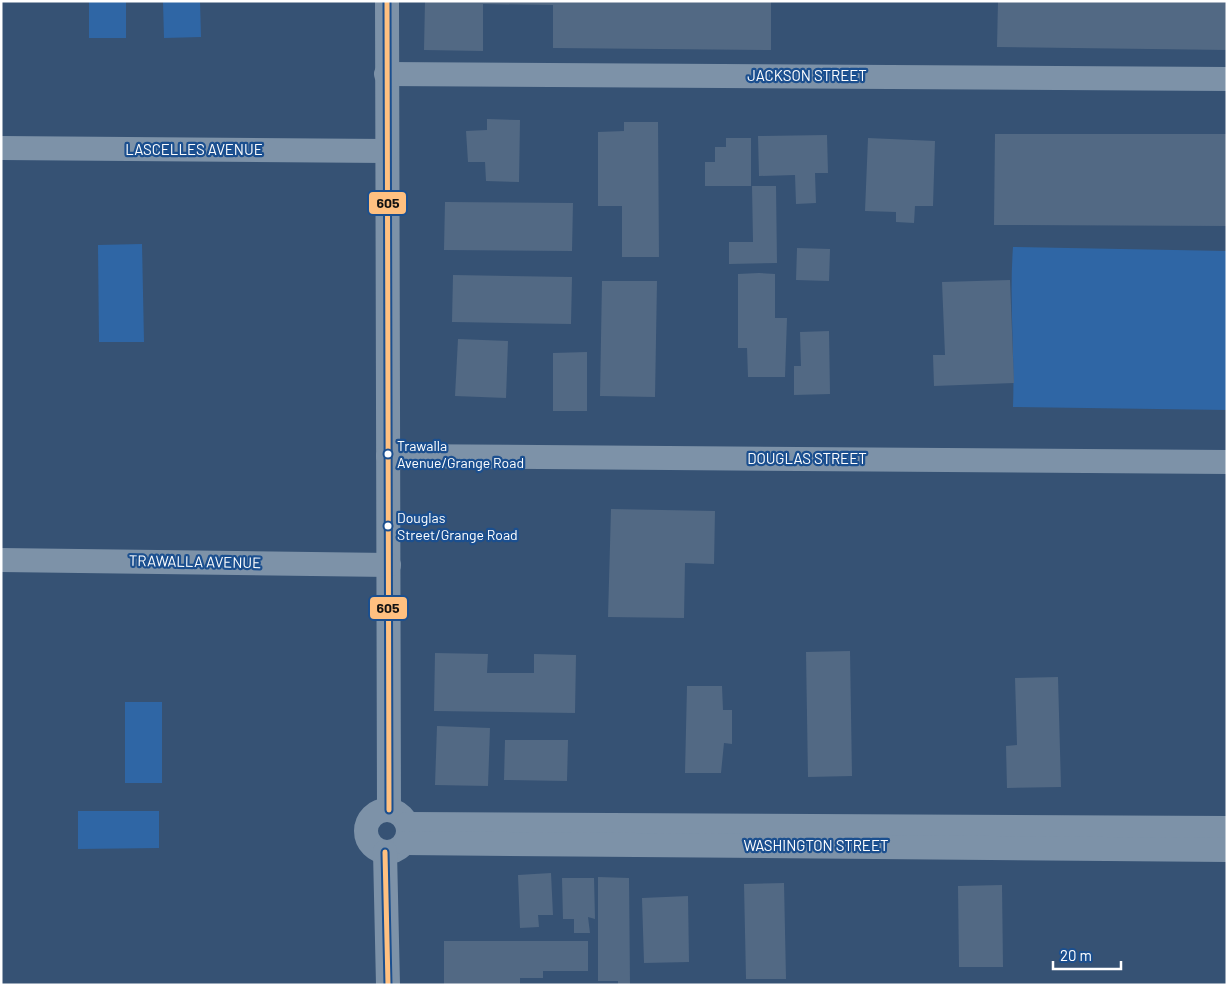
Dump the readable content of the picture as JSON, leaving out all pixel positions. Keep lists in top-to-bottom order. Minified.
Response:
{"streets":{"street":["JACKSON STREET","LASCELLES AVENUE","DOUGLAS STREET","TRAWALLA AVENUE","WASHINGTON STREET"]},"places":["Trawalla Avenue/Grange Road","Douglas Street/Grange Road"],"lines":["transit line 605"],"scale_bar":"20 m"}
